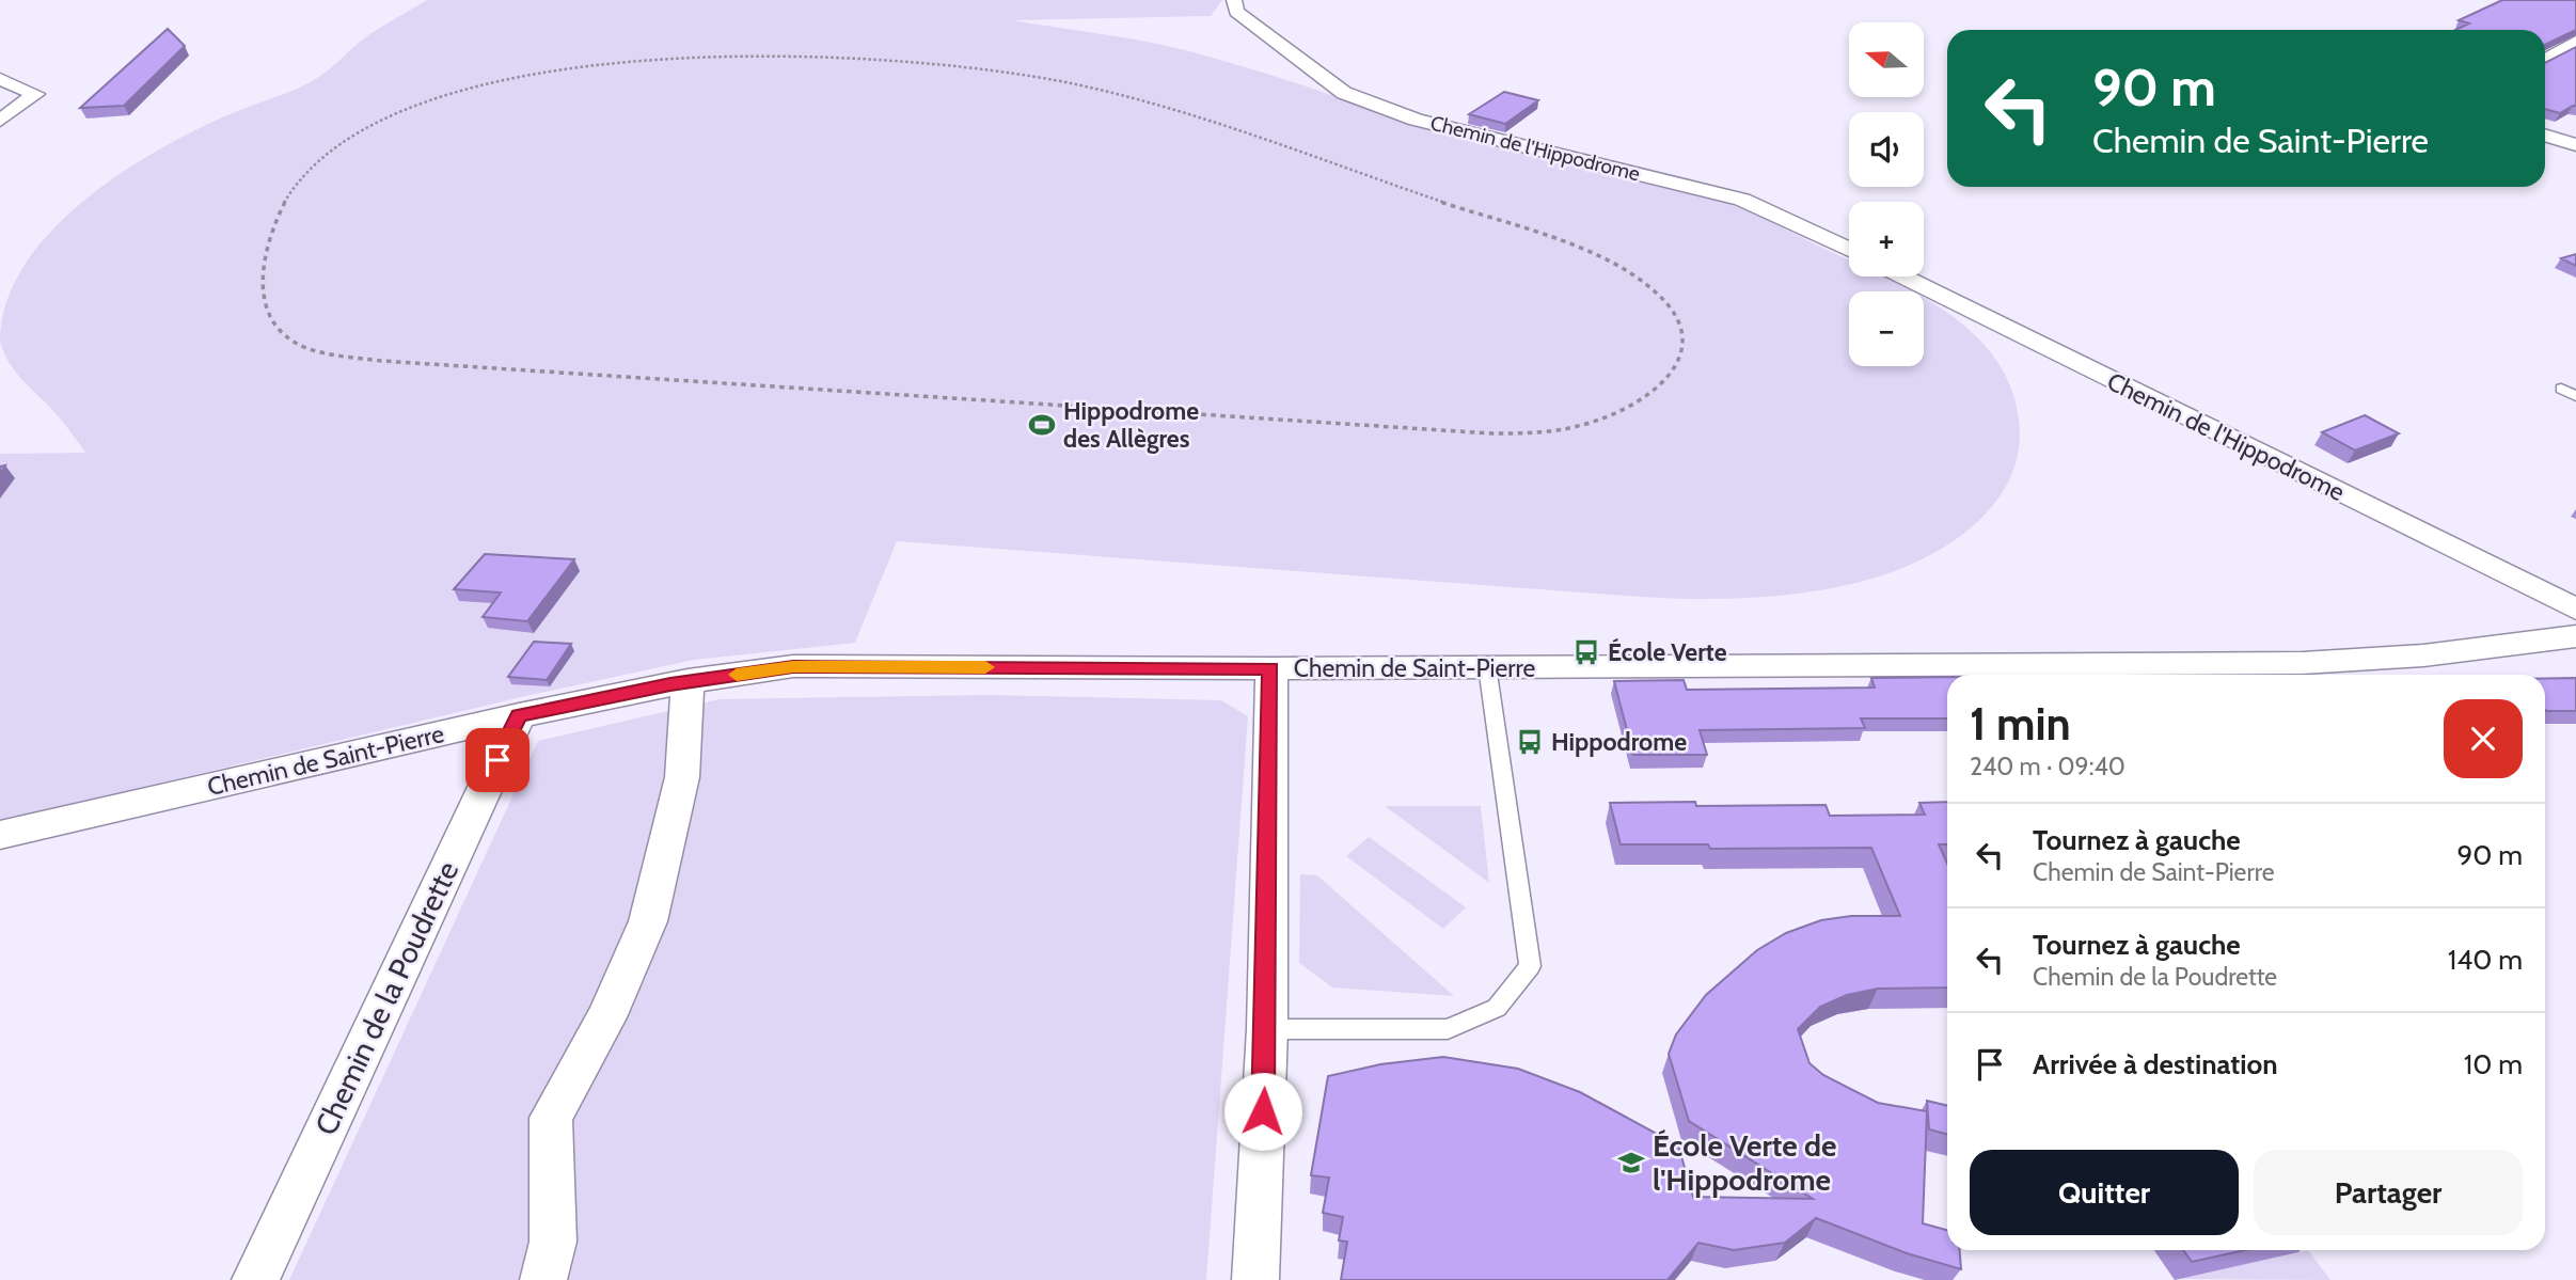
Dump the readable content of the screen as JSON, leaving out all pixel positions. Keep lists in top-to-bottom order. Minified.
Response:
{"streets":{"street":["Chemin de l'Hippodrome","Chemin de Saint-Pierre","Chemin de la Poudrette"]},"crossings":[["Chemin de Saint-Pierre","Chemin de la Poudrette"]],"places":{"sports":["Hippodrome des Allègres"],"bus stop":["École Verte","Hippodrome"],"school or university":["École Verte de l'Hippodrome"]},"north":"left","page":{"map_buttons":["+","−"],"turn":["90 m","Chemin de Saint-Pierre"],"heading":["1 min","240 m · 09:40"],"list":[{"name":"Tournez à gauche","note":"Chemin de Saint-Pierre","value":"90 m"},{"name":"Tournez à gauche","note":"Chemin de la Poudrette","value":"140 m"},{"name":"Arrivée à destination","value":"10 m"}],"buttons":["Quitter","Partager"]}}
